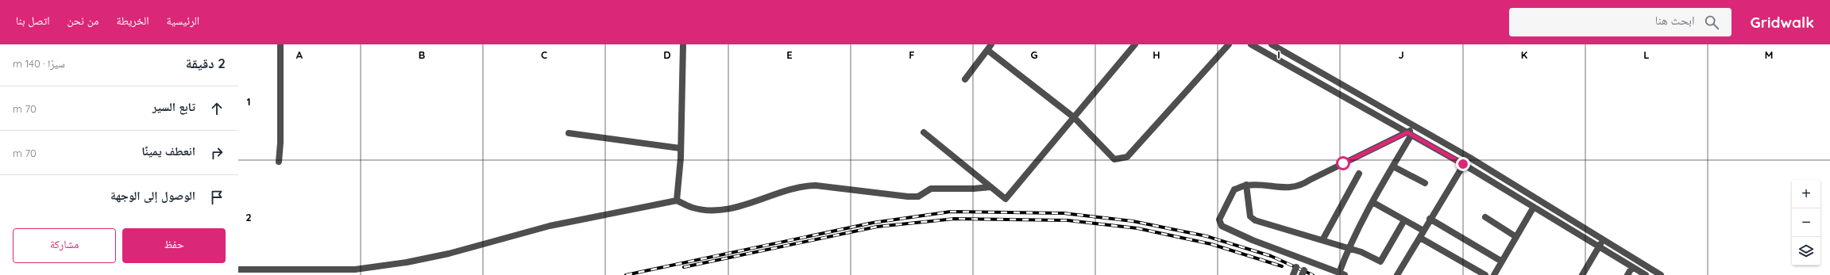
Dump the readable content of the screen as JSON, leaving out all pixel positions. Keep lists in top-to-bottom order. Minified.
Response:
{"page":{"header":"Gridwalk","search":"ابحث هنا","nav":["الرئيسية","الخريطة","من نحن","اتصل بنا"],"heading":["2 دقيقة","سيرًا · 140 m"],"list":[["تابع السير","70 m"],["انعطف يمينًا","70 m"],"الوصول إلى الوجهة"],"map_buttons":["+","−"],"buttons":["حفظ","مشاركة"]},"grid":{"columns":["A","B","C","D","E","F","G","H","I","J","K","L","M"],"rows":["1","2"]}}
